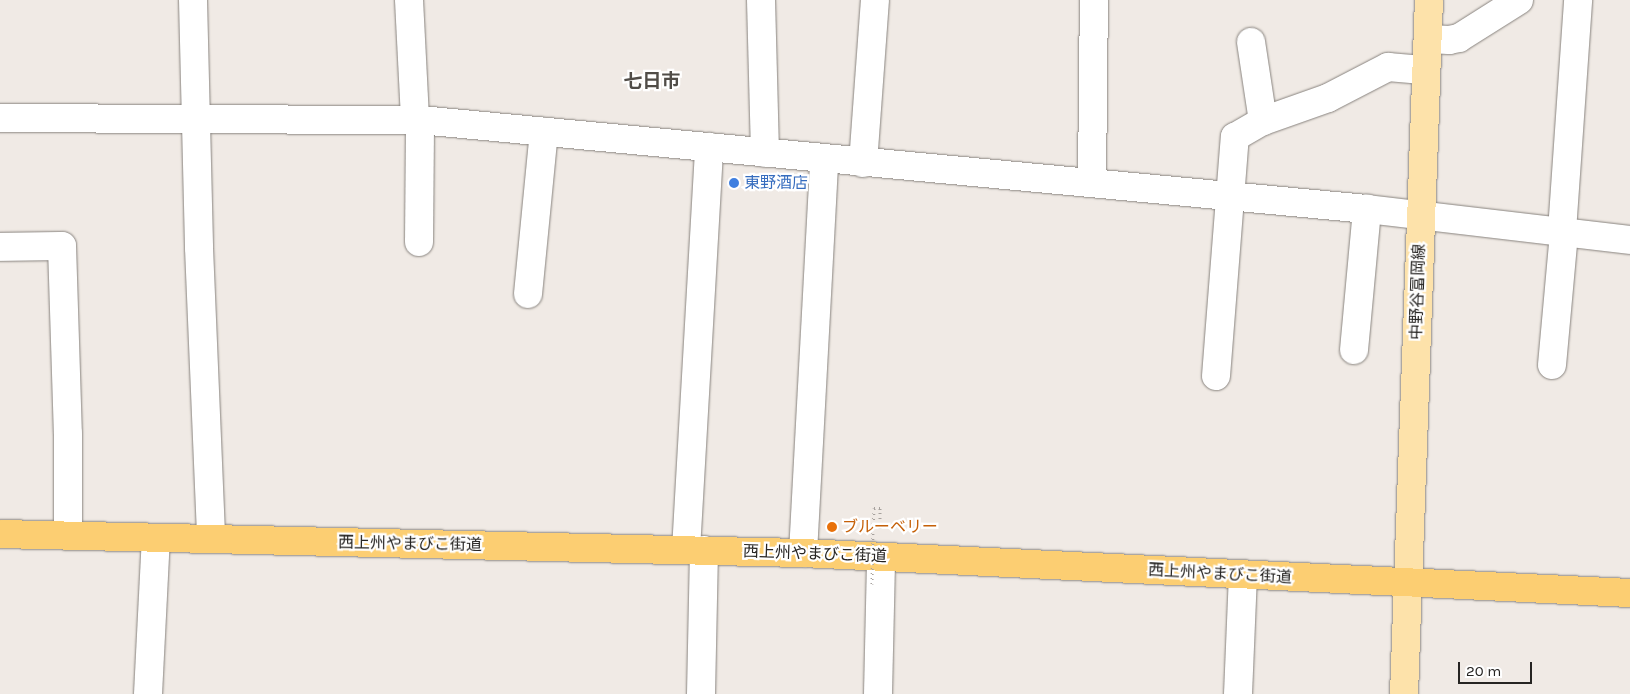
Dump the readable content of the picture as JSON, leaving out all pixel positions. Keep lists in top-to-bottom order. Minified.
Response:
{"streets":{"highway":["西上州やまびこ街道"],"main road":["中野谷富岡線"]},"crossings":[["中野谷富岡線","西上州やまびこ街道"]],"districts":["七日市"],"places":["東野酒店","ブルーベリー"],"scale_bar":"20 m"}
